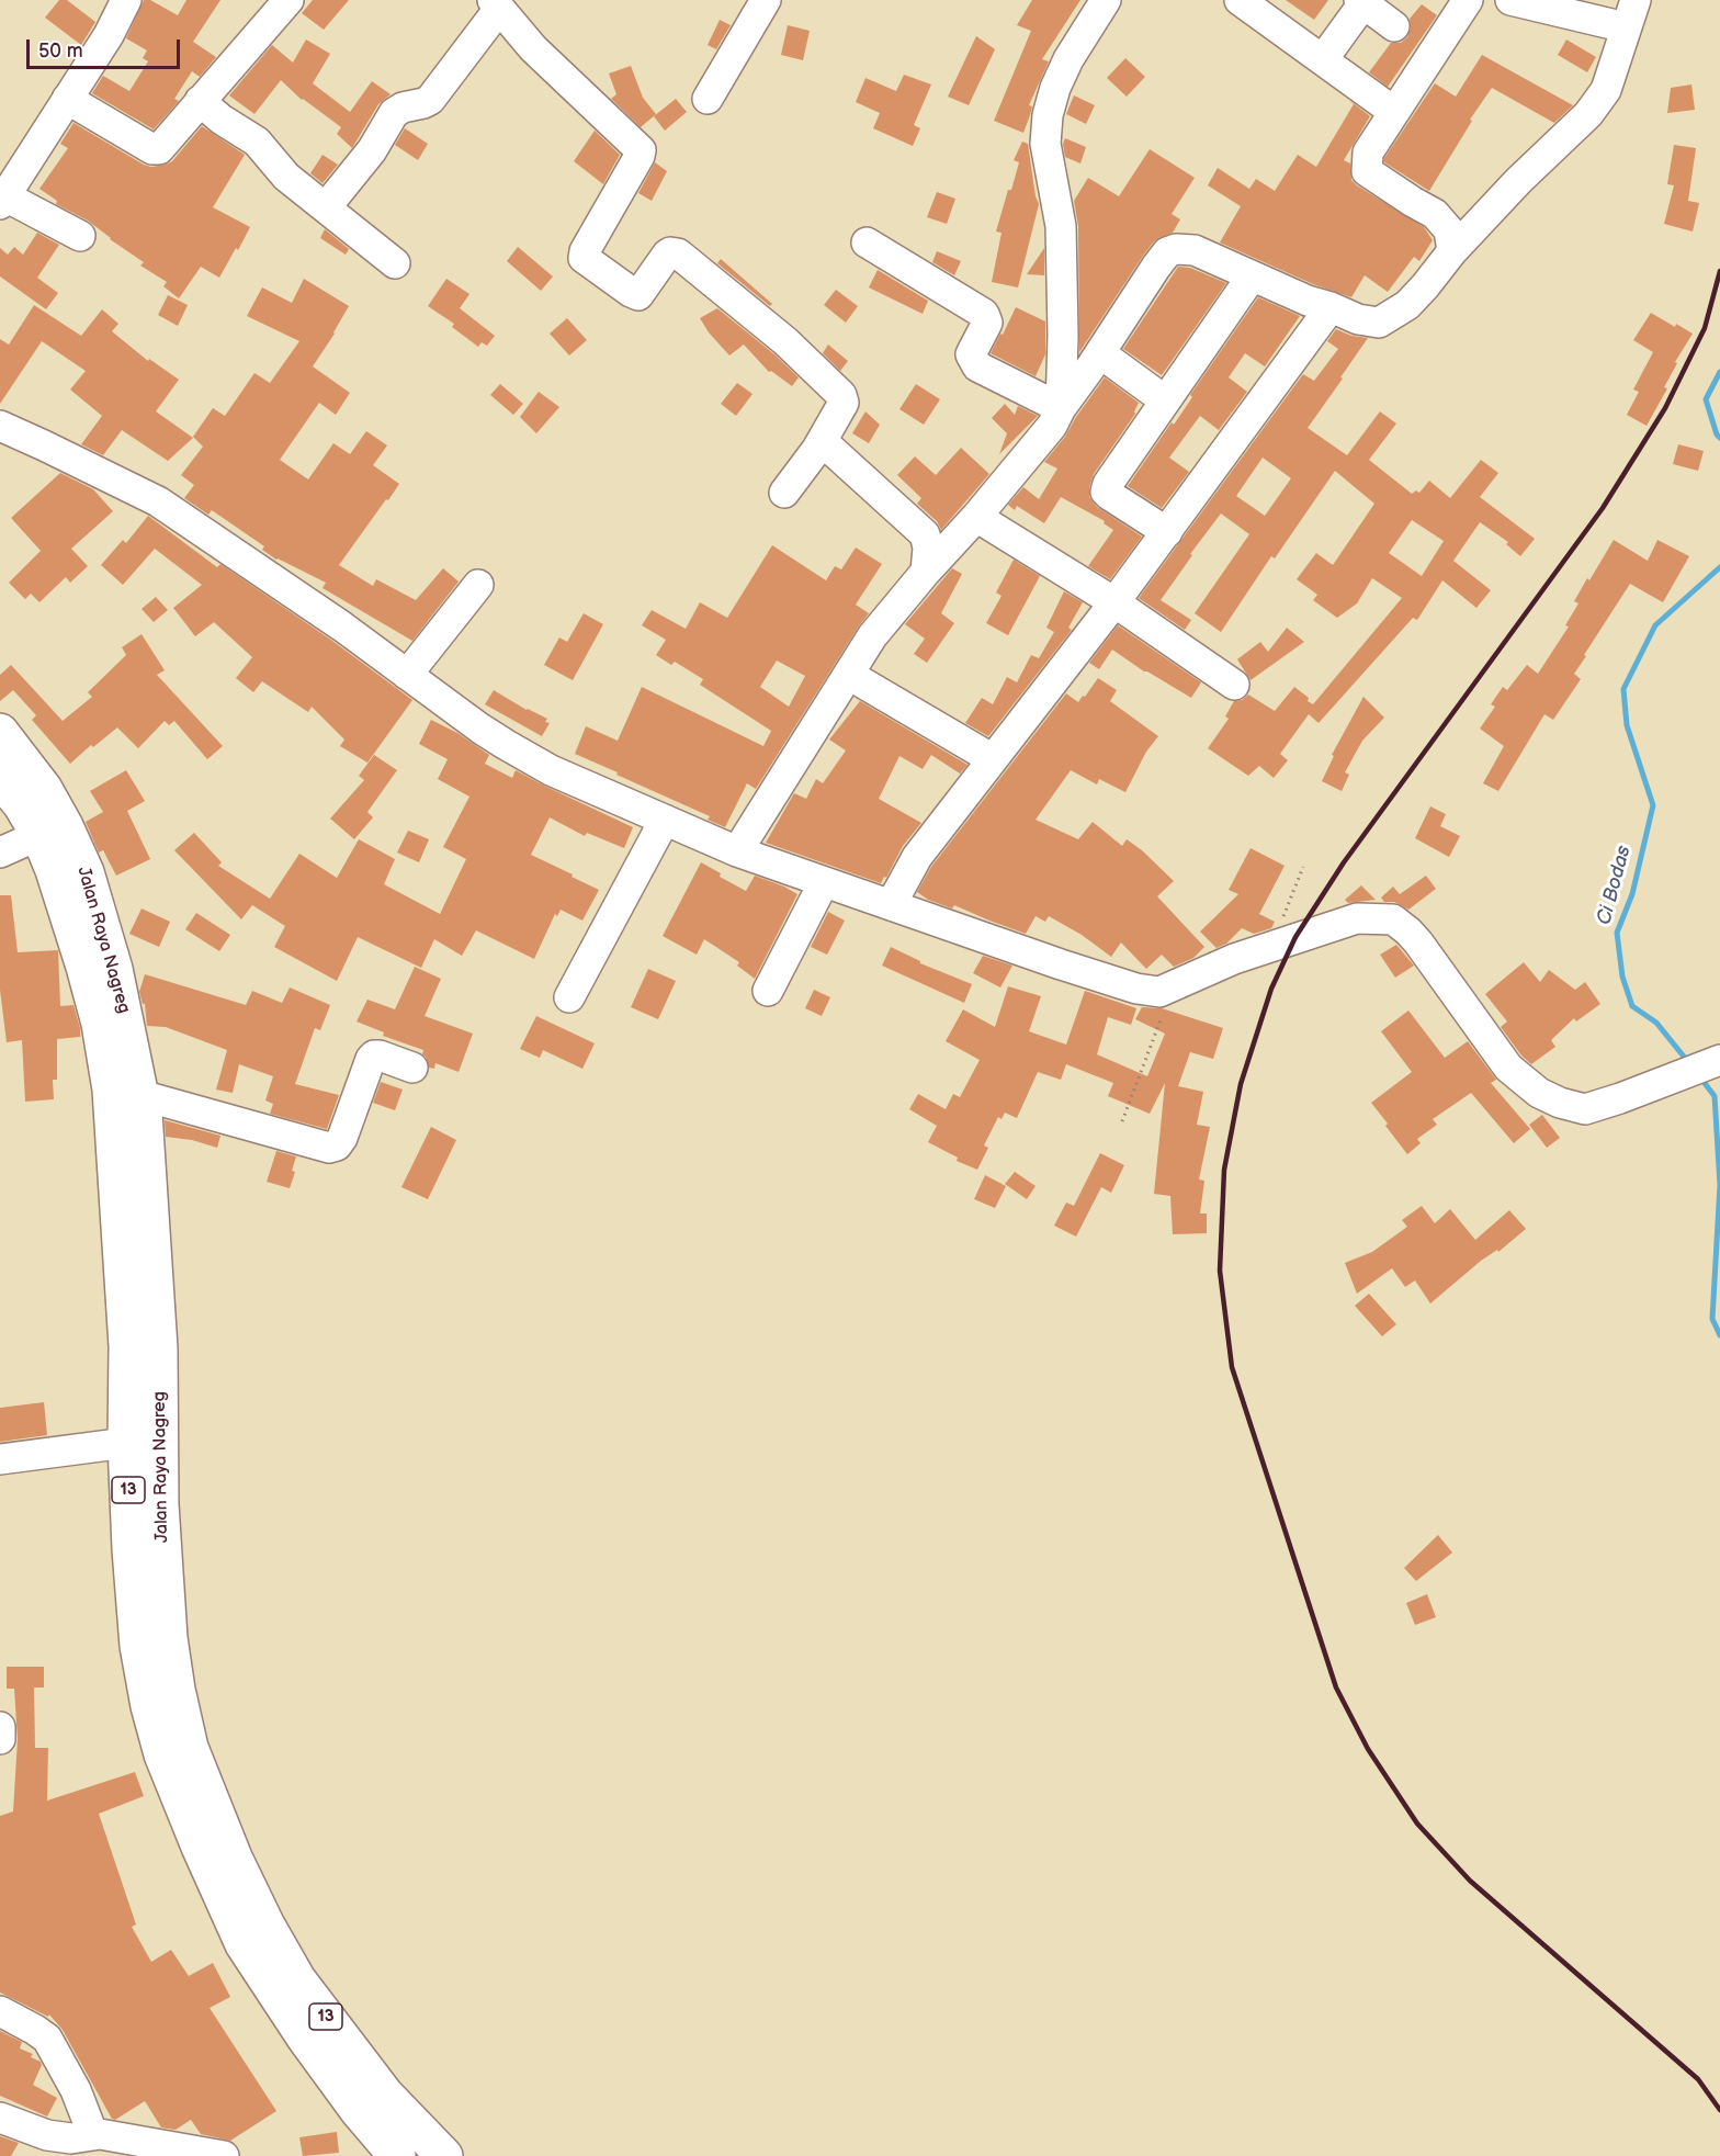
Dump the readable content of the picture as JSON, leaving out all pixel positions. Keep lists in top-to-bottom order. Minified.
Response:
{"streets":{"highway":["Jalan Raya Nagreg","13"]},"water":["Ci Bodas"],"scale_bar":"50 m"}
